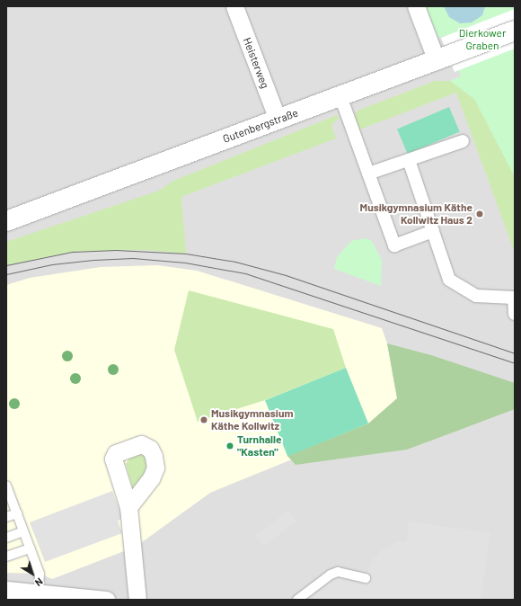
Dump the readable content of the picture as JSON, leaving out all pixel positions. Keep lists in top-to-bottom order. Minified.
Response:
{"streets":{"street":["Heisterweg","Gutenbergstraße"]},"crossings":[["Heisterweg","Gutenbergstraße"]],"parks":["Dierkower Graben"],"places":["Musikgymnasium Käthe Kollwitz Haus 2","Musikgymnasium Käthe Kollwitz","Turnhalle \"Kasten\""],"north":"bottom right"}
